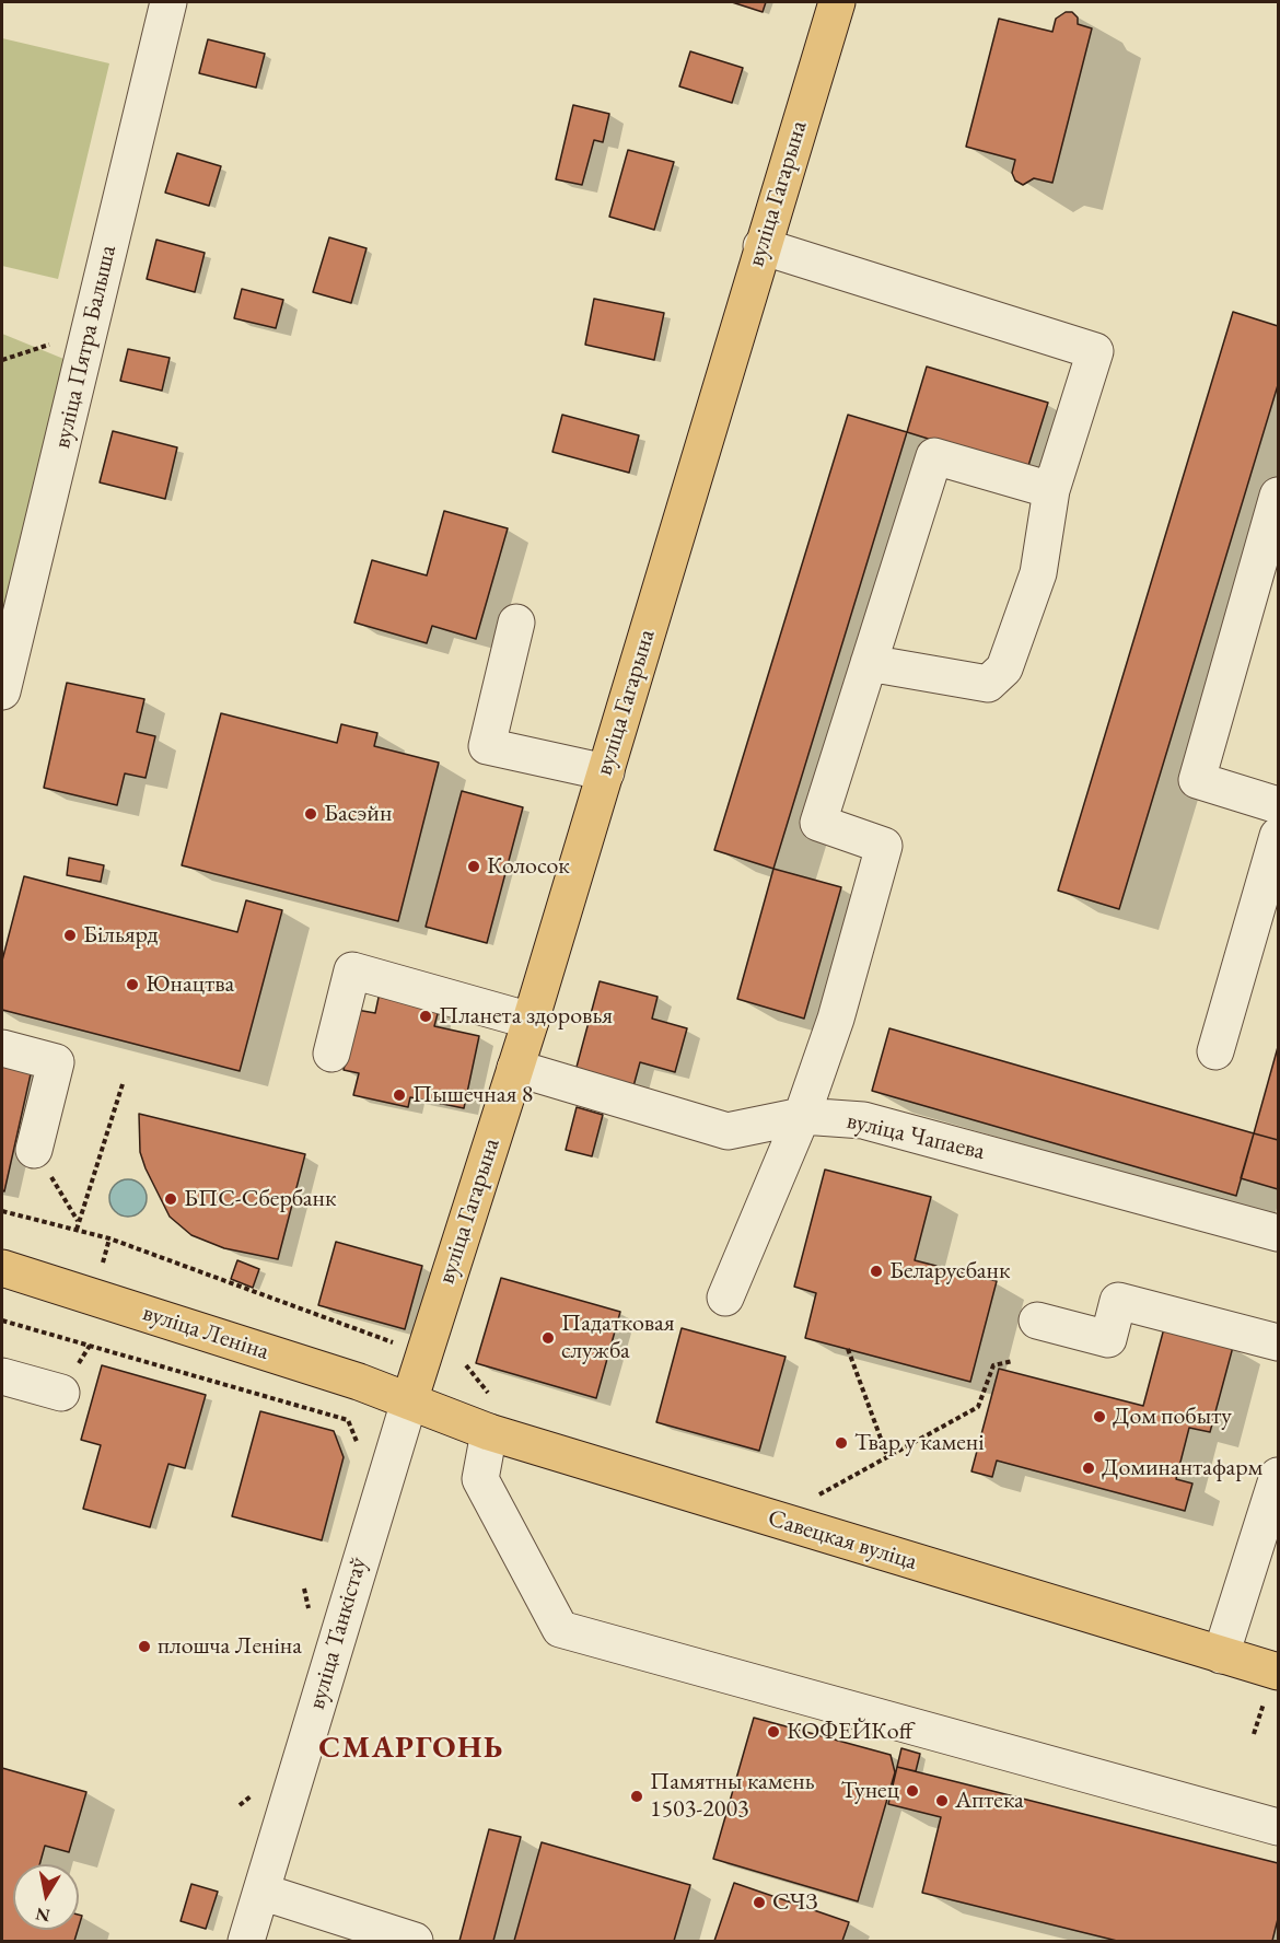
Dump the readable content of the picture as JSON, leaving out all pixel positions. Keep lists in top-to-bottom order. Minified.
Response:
{"streets":{"main road":["вуліца Гагарына","вуліца Леніна","Савецкая вуліца"],"street":["вуліца Пятра Балыша","вуліца Чапаева","вуліца Танкістаў"]},"crossings":[["вуліца Гагарына","вуліца Чапаева"],["вуліца Гагарына","вуліца Леніна"],["вуліца Гагарына","Савецкая вуліца"],["вуліца Гагарына","вуліца Танкістаў"],["вуліца Леніна","Савецкая вуліца"],["вуліца Леніна","вуліца Танкістаў"],["Савецкая вуліца","вуліца Танкістаў"]],"districts":["СМАРГОНЬ"],"places":["Басэйн","Колосок","Більярд","Юнацтва","Планета здоровья","Пышечная 8","БПС-Сбербанк","Беларусбанк","Падатковая служба","Дом побыту","Твар у камені","Доминантафарм","плошча Леніна","КОФЕЙКoff","Тунец","Памятны камень 1503-2003","Аптека","СЧЗ"],"north":"bottom"}
